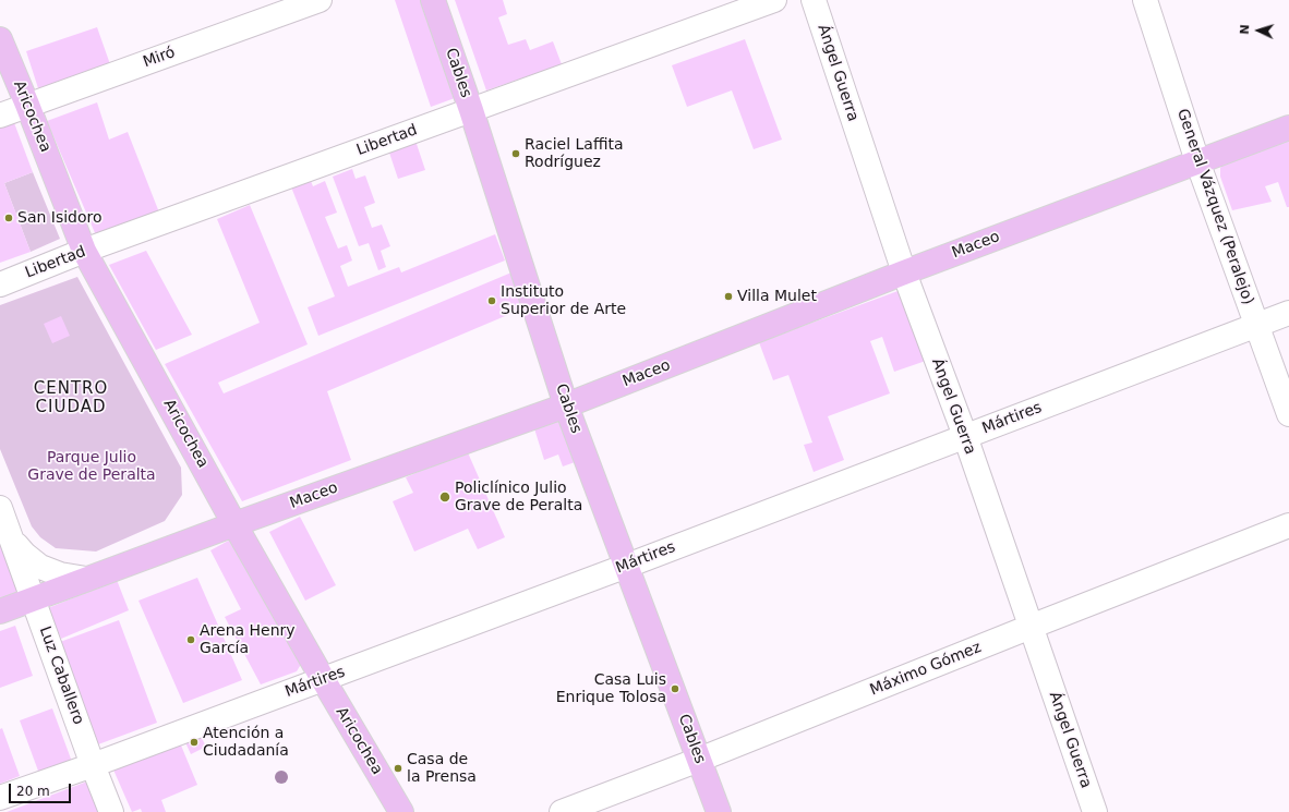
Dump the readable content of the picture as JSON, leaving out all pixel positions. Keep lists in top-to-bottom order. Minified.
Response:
{"streets":{"main road":["Cables","Aricochea","Maceo"],"street":["Miró","Ángel Guerra","Libertad","General Vázquez (Peralejo)","Mártires","Máximo Gómez","Luz Caballero"]},"crossings":[["Miró","Aricochea"],["Cables","Libertad"],["Cables","Maceo"],["Cables","Mártires"],["Cables","Máximo Gómez"],["Ángel Guerra","Maceo"],["Ángel Guerra","Mártires"],["Ángel Guerra","Máximo Gómez"],["Aricochea","Libertad"],["Aricochea","Maceo"],["Aricochea","Mártires"],["General Vázquez (Peralejo)","Maceo"],["General Vázquez (Peralejo)","Mártires"],["Maceo","Luz Caballero"],["Mártires","Luz Caballero"]],"districts":["CENTRO CIUDAD"],"parks":["Parque Julio Grave de Peralta"],"places":["Raciel Laffita Rodríguez","San Isidoro","Villa Mulet","Instituto Superior de Arte","Policlínico Julio Grave de Peralta","Arena Henry García","Casa Luis Enrique Tolosa","Atención a Ciudadanía","Casa de la Prensa"],"scale_bar":"20 m","north":"left"}
